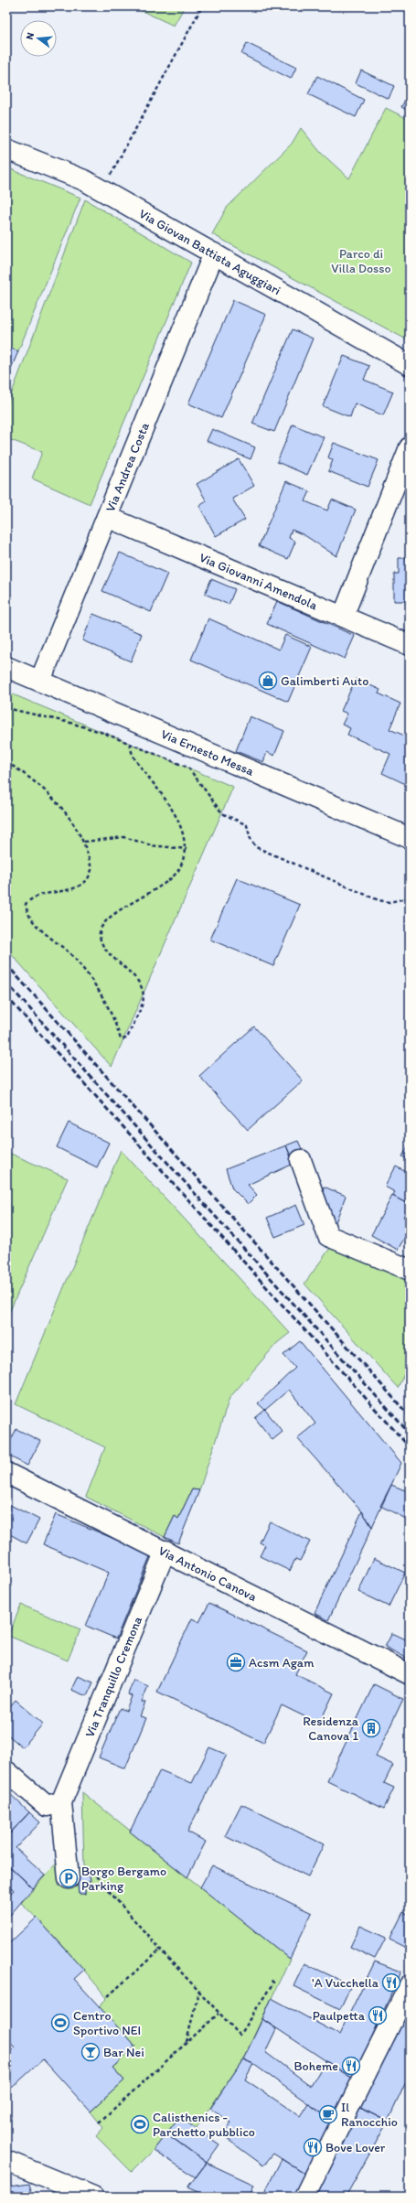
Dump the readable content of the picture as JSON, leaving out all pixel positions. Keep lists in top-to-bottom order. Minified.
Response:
{"streets":{"street":["Via Giovan Battista Aguggiari","Via Andrea Costa","Via Giovanni Amendola","Via Ernesto Messa","Via Antonio Canova","Via Tranquillo Cremona"]},"crossings":[["Via Giovan Battista Aguggiari","Via Andrea Costa"],["Via Andrea Costa","Via Giovanni Amendola"],["Via Andrea Costa","Via Ernesto Messa"],["Via Antonio Canova","Via Tranquillo Cremona"]],"parks":["Parco di Villa Dosso"],"places":{"shop":["Galimberti Auto"],"office":["Acsm Agam"],"building":["Residenza Canova 1"],"parking":["Borgo Bergamo Parking"],"restaurant":["'A Vucchella","Paulpetta","Boheme","Bove Lover"],"sports":["Centro Sportivo NEI","Calisthenics - Parchetto pubblico"],"bar":["Bar Nei"],"cafe":["Il Ranocchio"]},"north":"left"}
